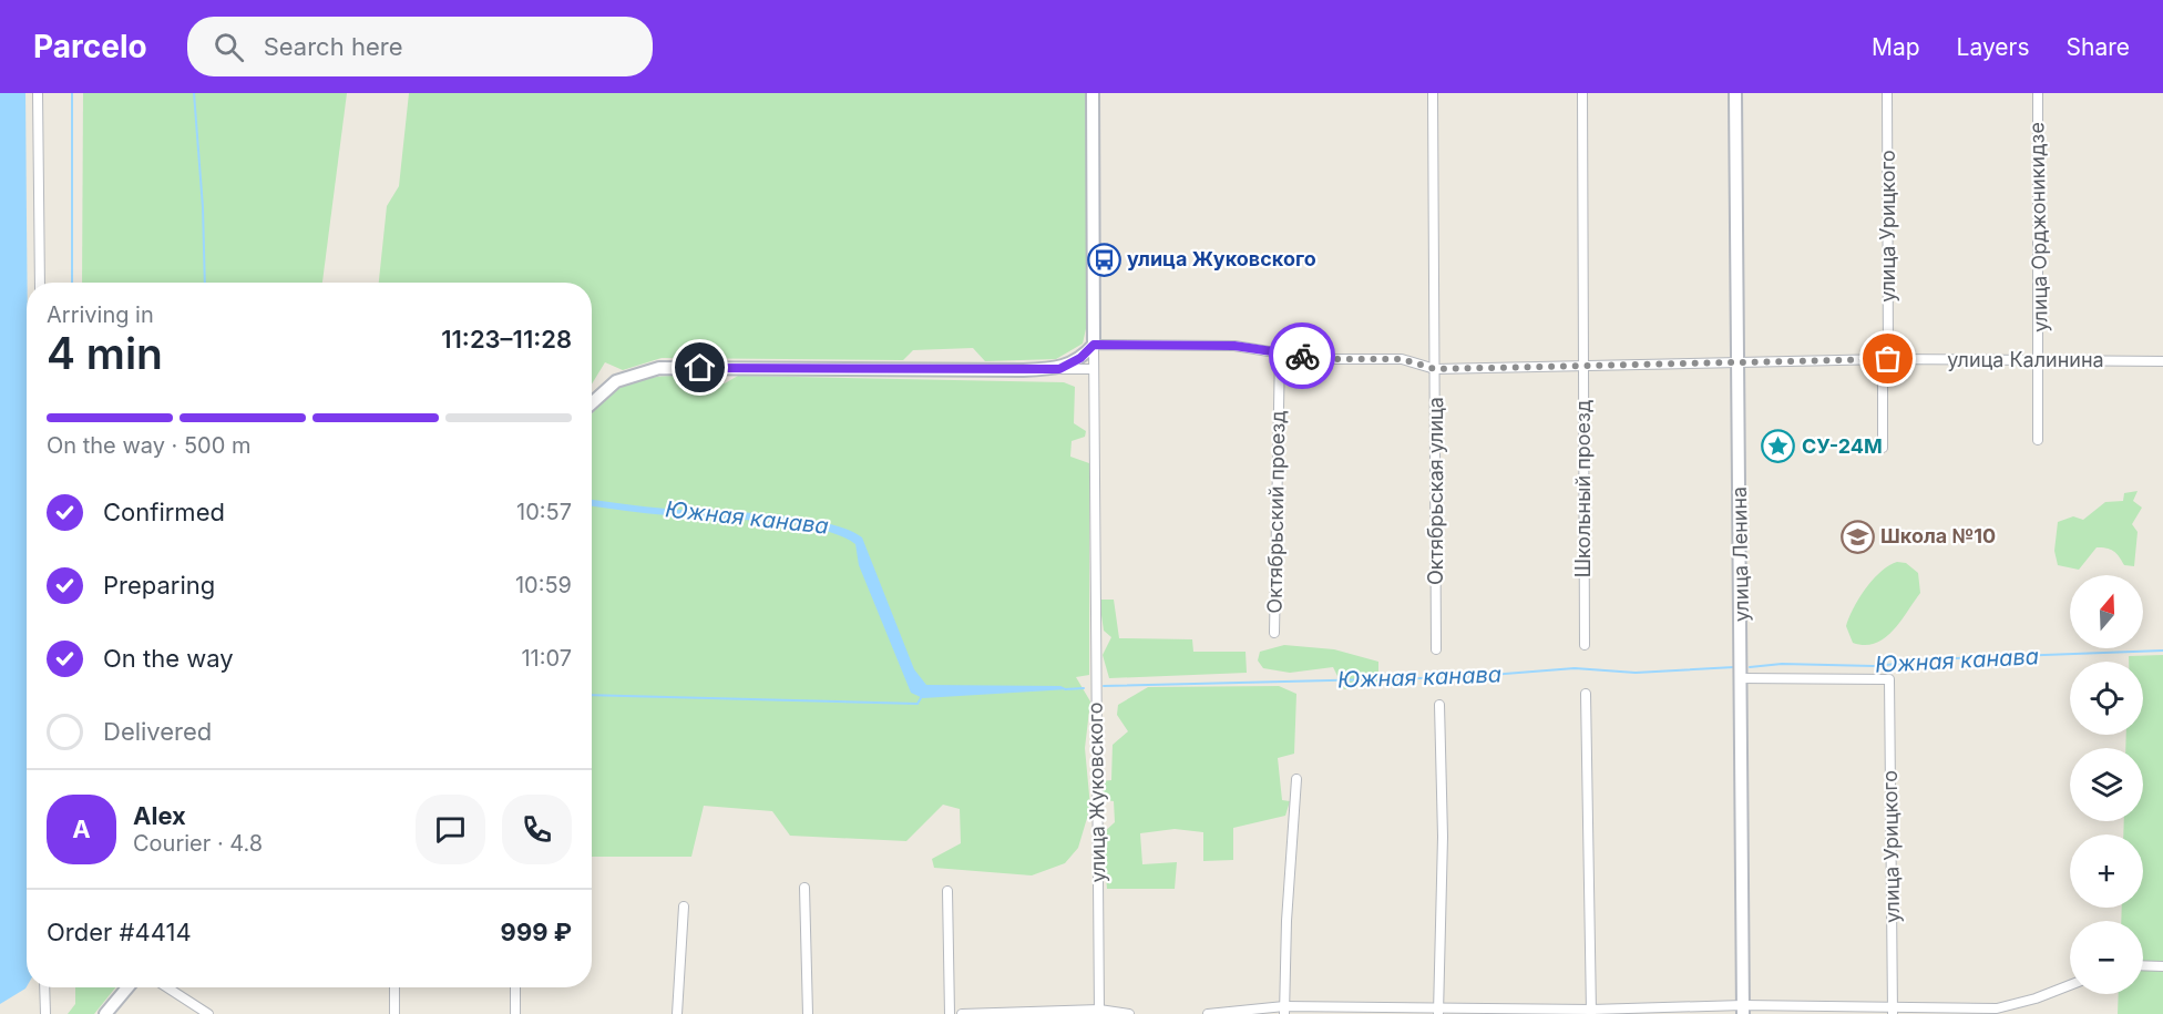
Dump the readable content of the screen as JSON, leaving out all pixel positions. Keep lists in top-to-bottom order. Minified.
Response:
{"streets":{"street":["улица Урицкого","улица Орджоникидзе","улица Калинина","Школьный проезд","Октябрьская улица","Октябрьский проезд","улица Ленина","улица Жуковского"]},"crossings":[["улица Урицкого","улица Калинина"],["улица Урицкого","улица Ленина"],["улица Орджоникидзе","улица Калинина"],["улица Калинина","Школьный проезд"],["улица Калинина","Октябрьская улица"],["улица Калинина","Октябрьский проезд"],["улица Калинина","улица Ленина"],["улица Калинина","улица Жуковского"]],"water":["Южная канава"],"places":{"bus stop":["улица Жуковского"],"place":["СУ-24М"],"school or university":["Школа №10"]},"north":"top","page":{"header":"Parcelo","search":"Search here","nav":["Map","Layers","Share"],"heading":["4 min","Arriving in","11:23–11:28"],"panel":["Alex","Courier · 4.8","Order #4414","999 ₽"],"bar":"On the way · 500 m","list":[["Confirmed","10:57"],["Preparing","10:59"],["On the way","11:07"],"Delivered"],"map_buttons":["+","−"],"round":"A"}}
